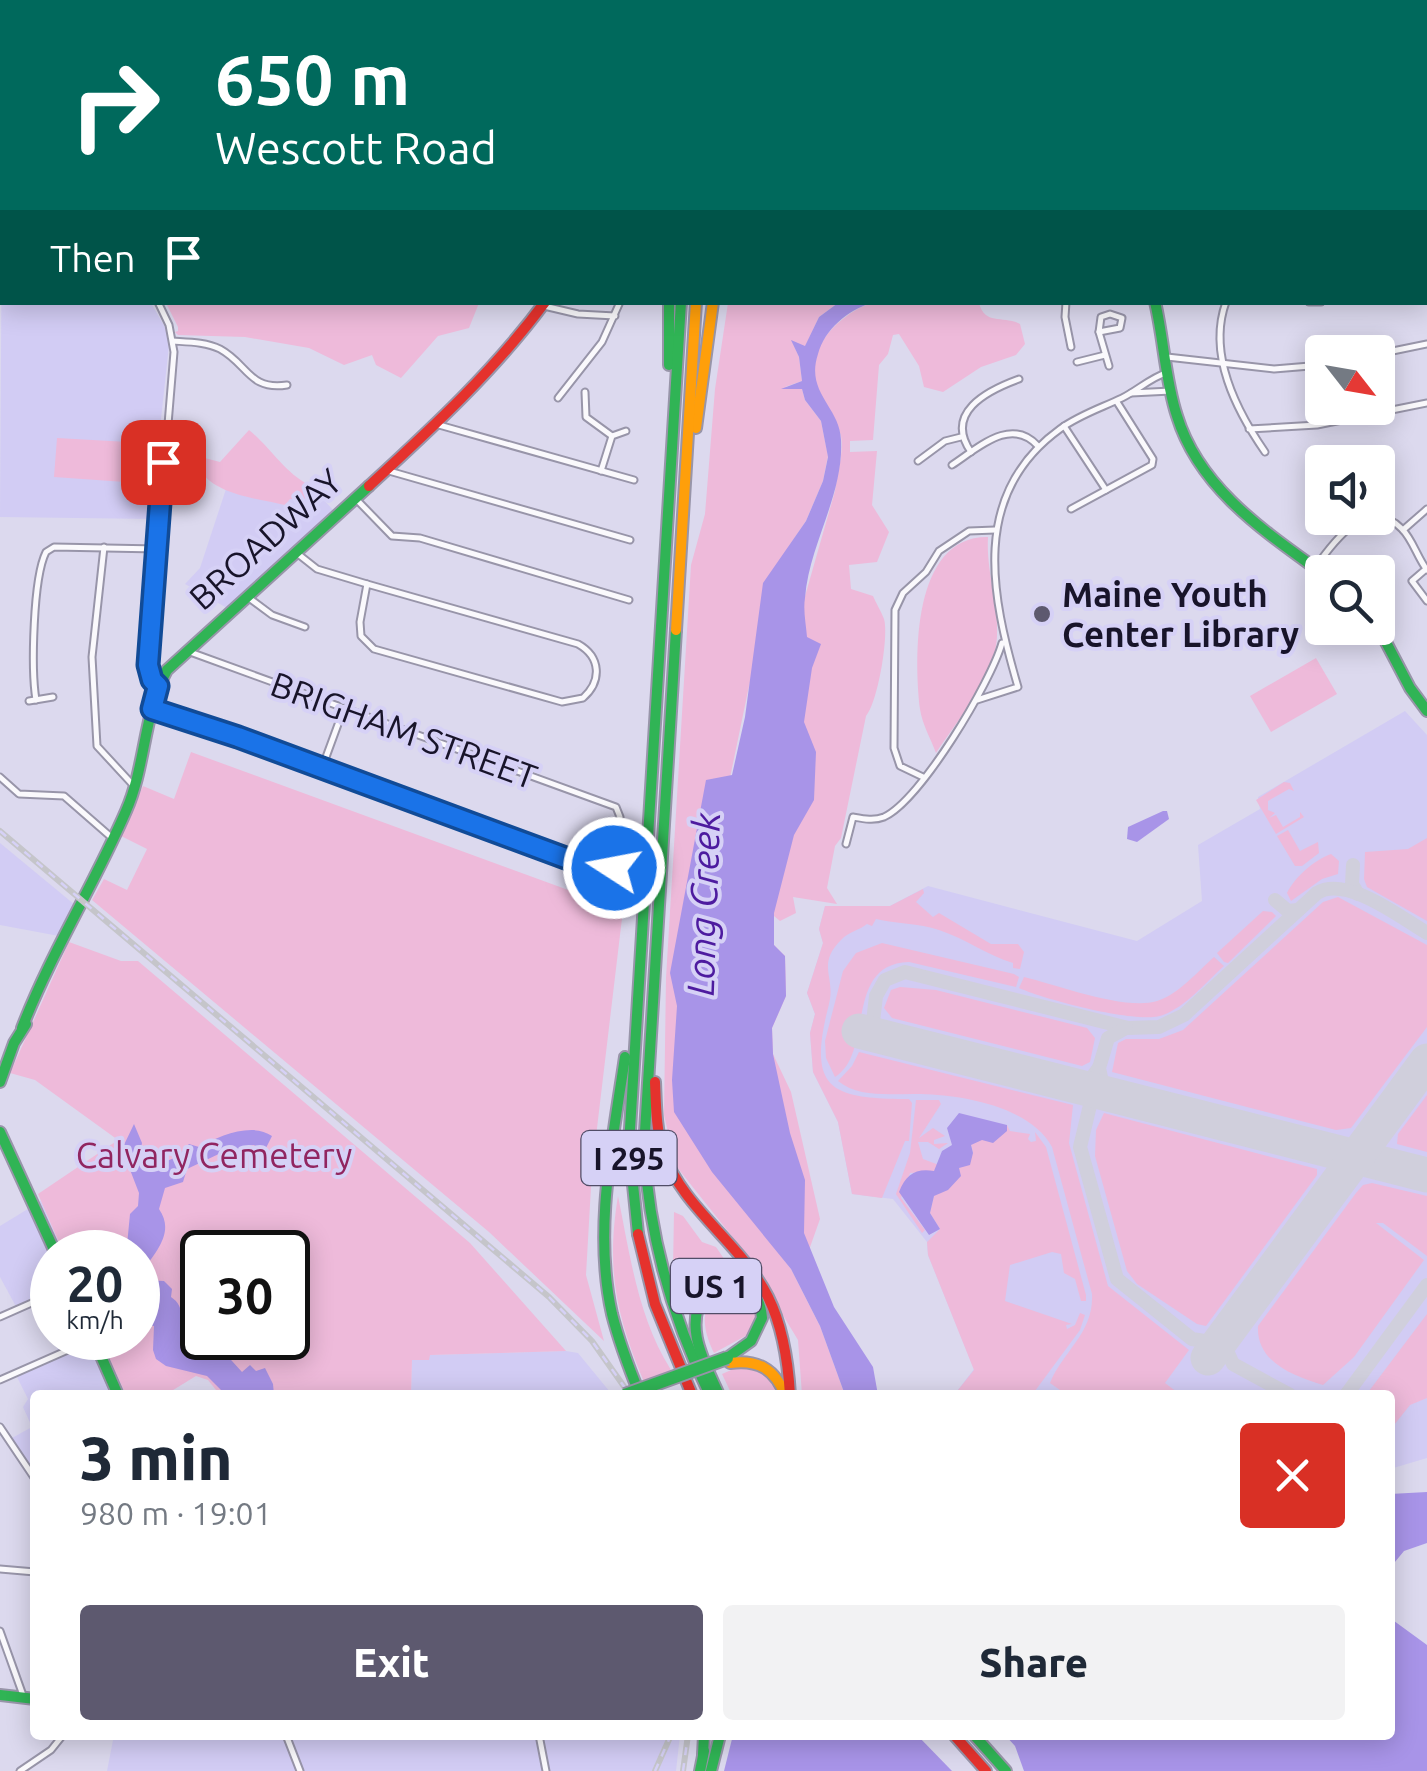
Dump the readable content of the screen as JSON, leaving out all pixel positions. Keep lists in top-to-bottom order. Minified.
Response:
{"streets":{"main road":["BROADWAY","I 295","US 1"],"street":["BRIGHAM STREET"]},"crossings":[["BROADWAY","BRIGHAM STREET"]],"water":["Long Creek"],"parks":["Calvary Cemetery"],"places":["Maine Youth Center Library"],"north":"bottom right","page":{"turn":["650 m","Wescott Road"],"then":"Then","speed":"20 km/h","limit":"30","heading":["3 min","980 m · 19:01"],"buttons":["Exit","Share"]}}
